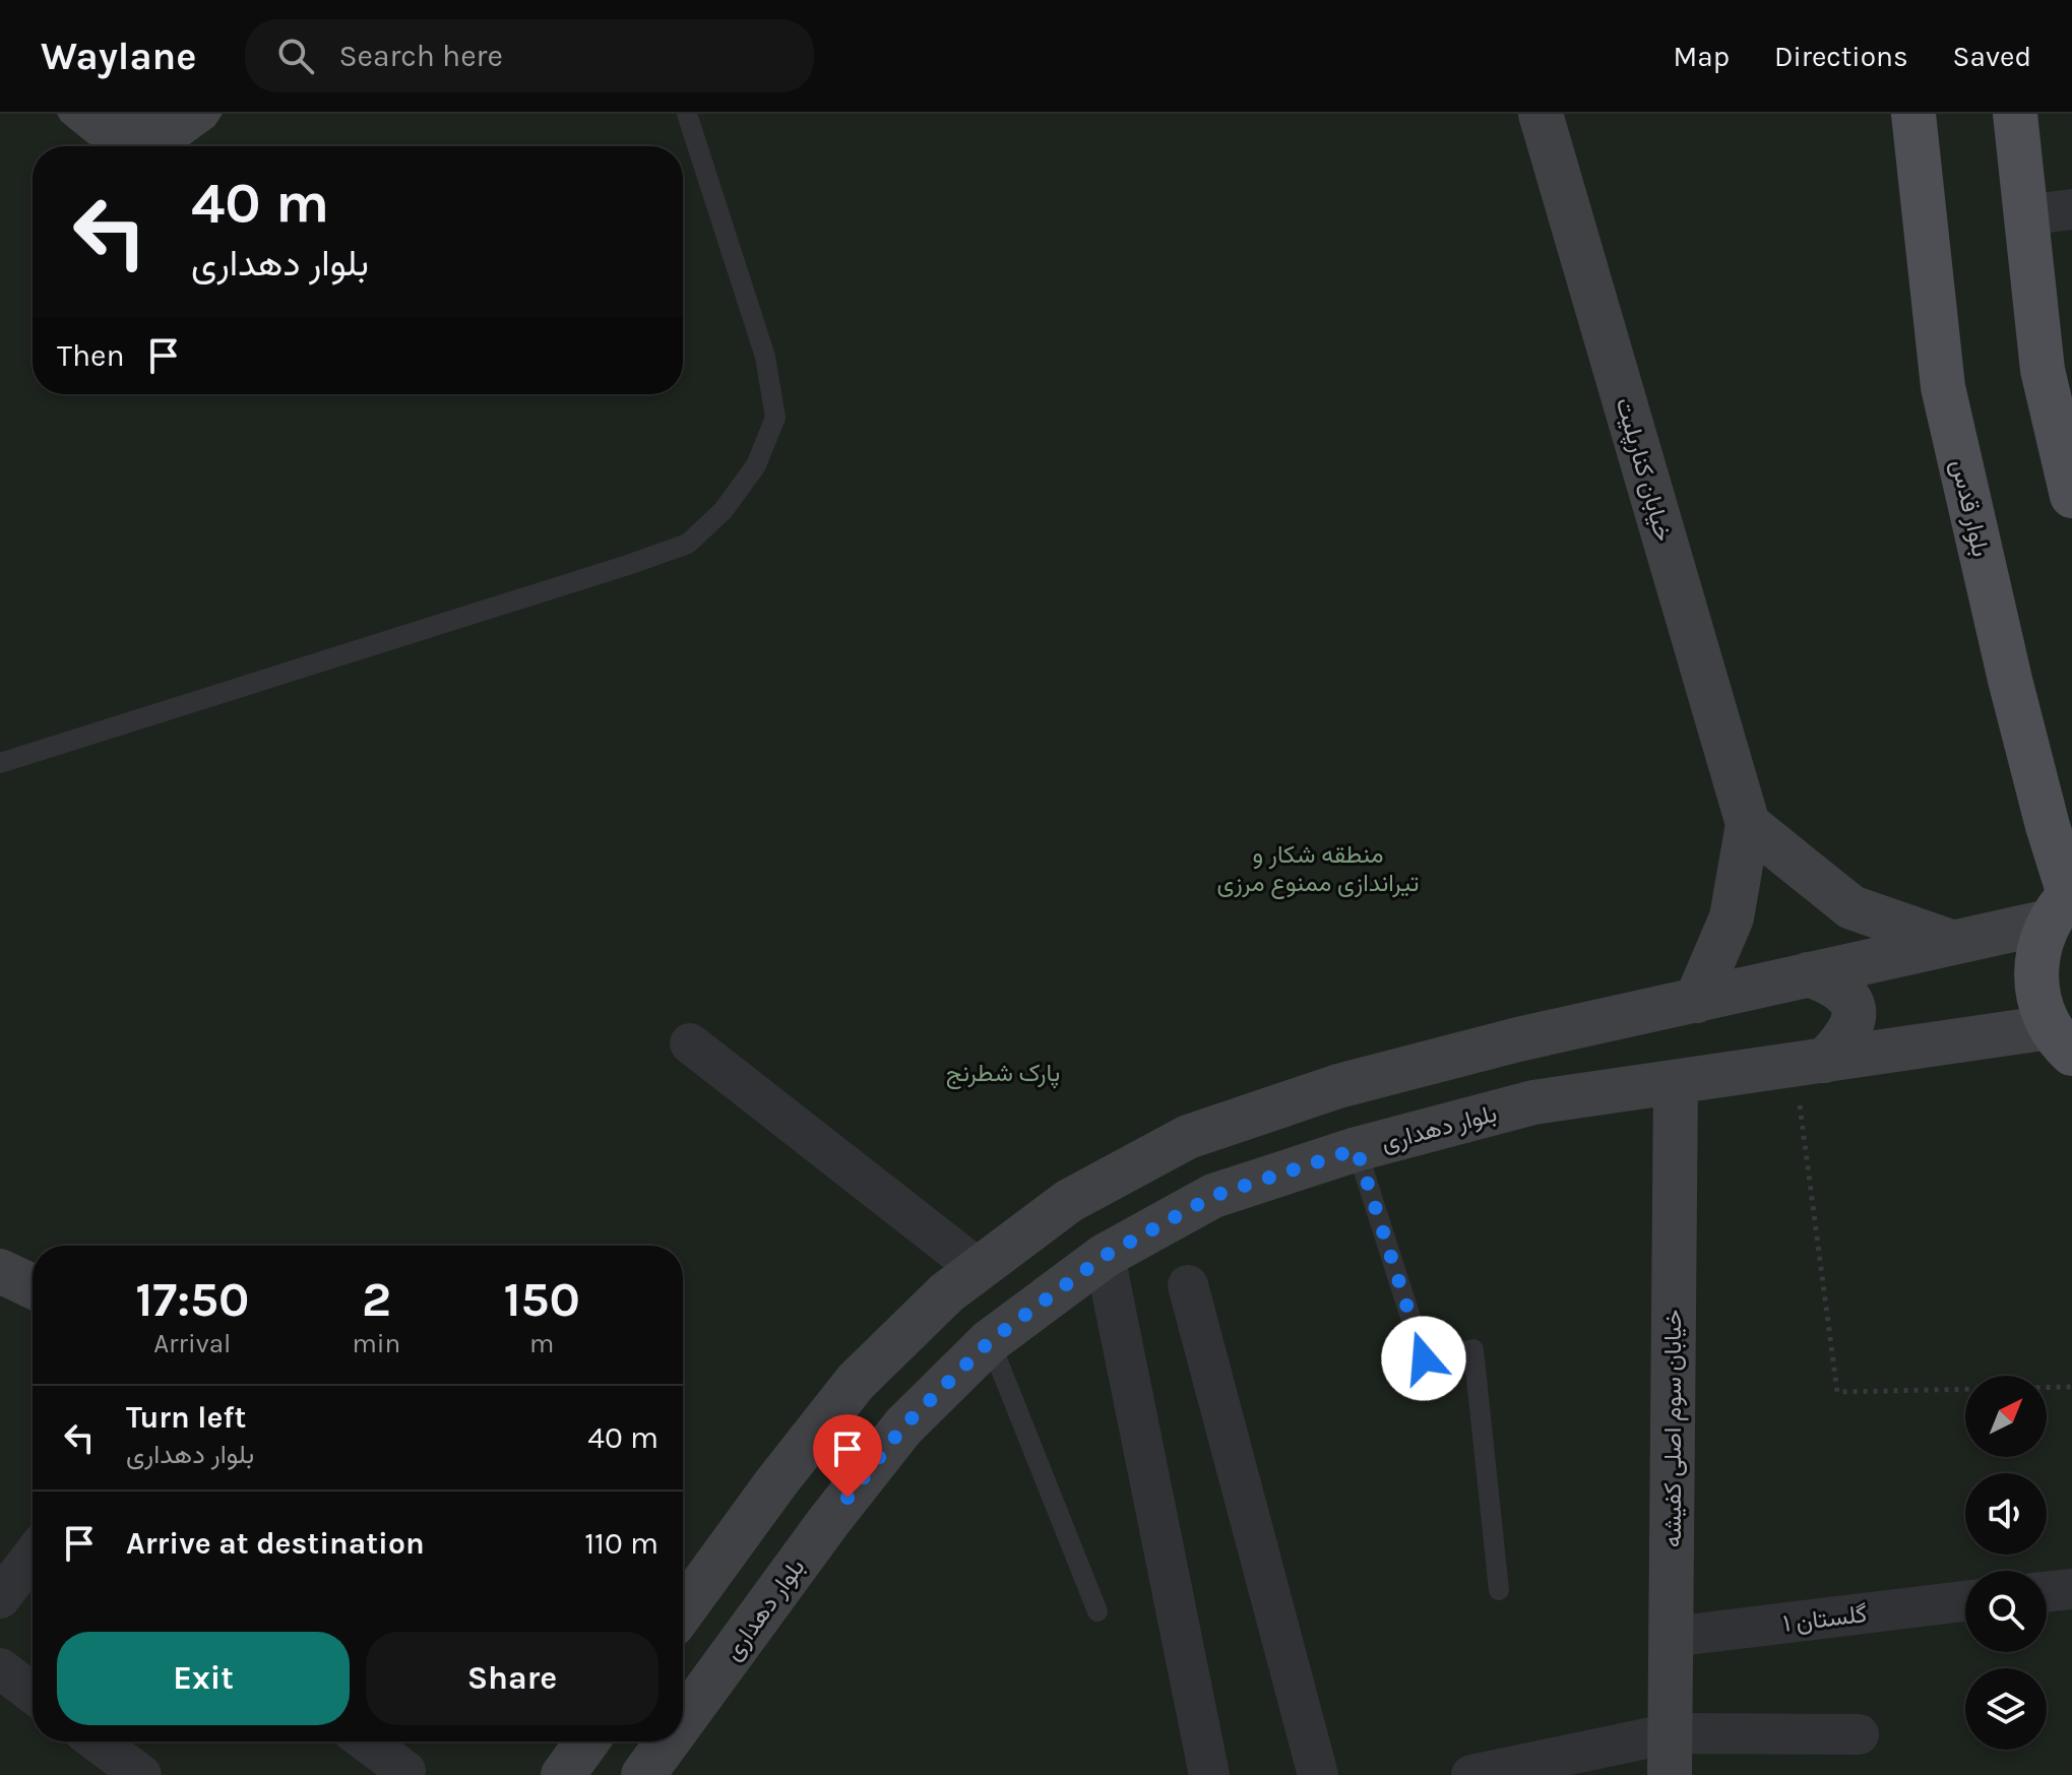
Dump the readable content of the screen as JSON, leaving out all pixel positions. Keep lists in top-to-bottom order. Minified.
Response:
{"streets":{"main road":["خیابان کنارپلیت","بلوار قدس","بلوار دهداری","خیابان سوم اصلی کفیشه"],"street":["گلستان ۱"]},"crossings":[["بلوار دهداری","خیابان سوم اصلی کفیشه"],["خیابان سوم اصلی کفیشه","گلستان ۱"]],"parks":["منطقه شکار و تیراندازی ممنوع مرزی","پارک شطرنج"],"north":"top right","page":{"header":"Waylane","search":"Search here","nav":["Map","Directions","Saved"],"turn":["40 m","بلوار دهداری"],"then":"Then","eta":["17:50","Arrival","2","min","150","m"],"list":[{"name":"Turn left","note":"بلوار دهداری","value":"40 m"},{"name":"Arrive at destination","value":"110 m"}],"buttons":["Exit","Share"]}}
